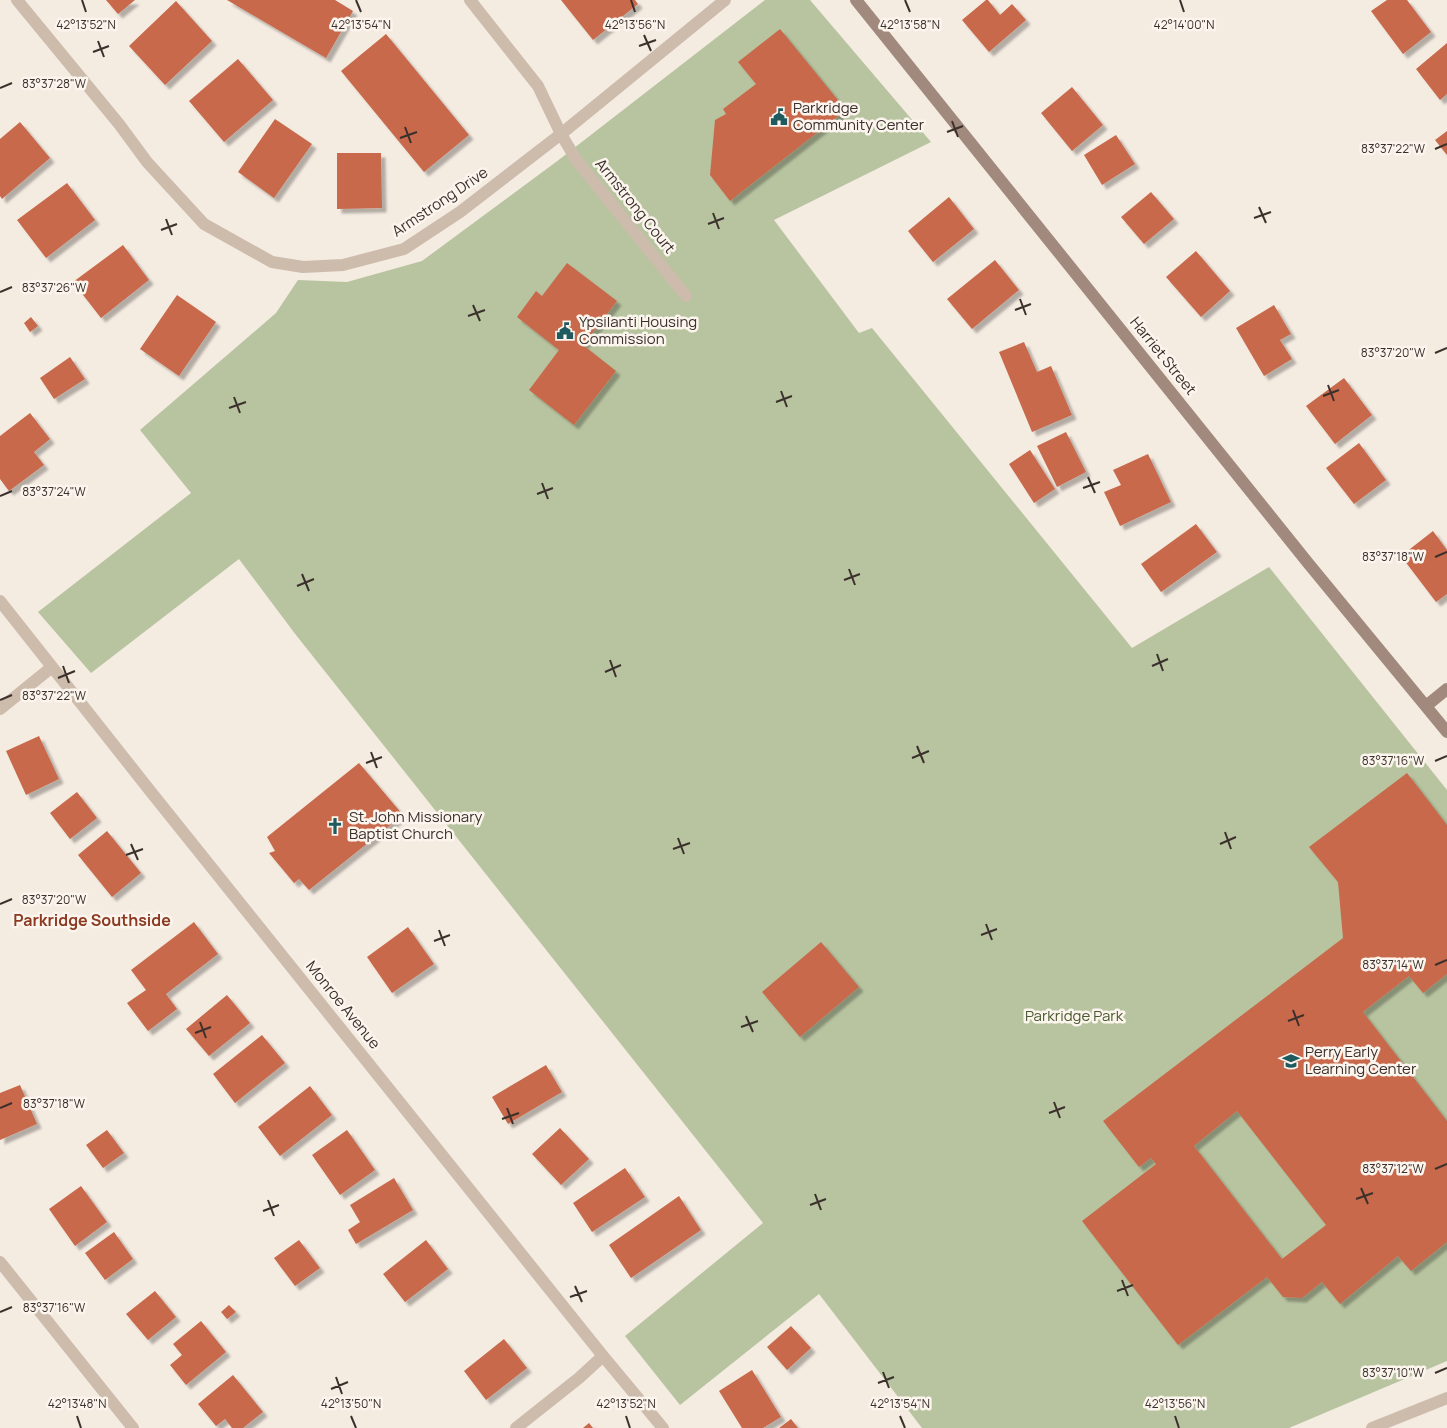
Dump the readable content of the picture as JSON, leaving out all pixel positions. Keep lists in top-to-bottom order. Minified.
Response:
{"streets":{"street":["Armstrong Drive","Armstrong Court","Harriet Street","Monroe Avenue"]},"crossings":[["Armstrong Drive","Armstrong Court"]],"districts":["Parkridge Southside"],"parks":["Parkridge Park"],"places":{"public building":["Parkridge Community Center","Ypsilanti Housing Commission"],"church":["St. John Missionary Baptist Church"],"school or university":["Perry Early Learning Center"]},"coordinates":["42°14'00\"N","42°13'52\"N","42°13'54\"N","42°13'56\"N","42°13'58\"N","83°37'28\"W","83°37'22\"W","83°37'26\"W","83°37'20\"W","83°37'24\"W","83°37'18\"W","83°37'16\"W","83°37'14\"W","83°37'12\"W","83°37'10\"W","42°13'48\"N","42°13'50\"N"]}
